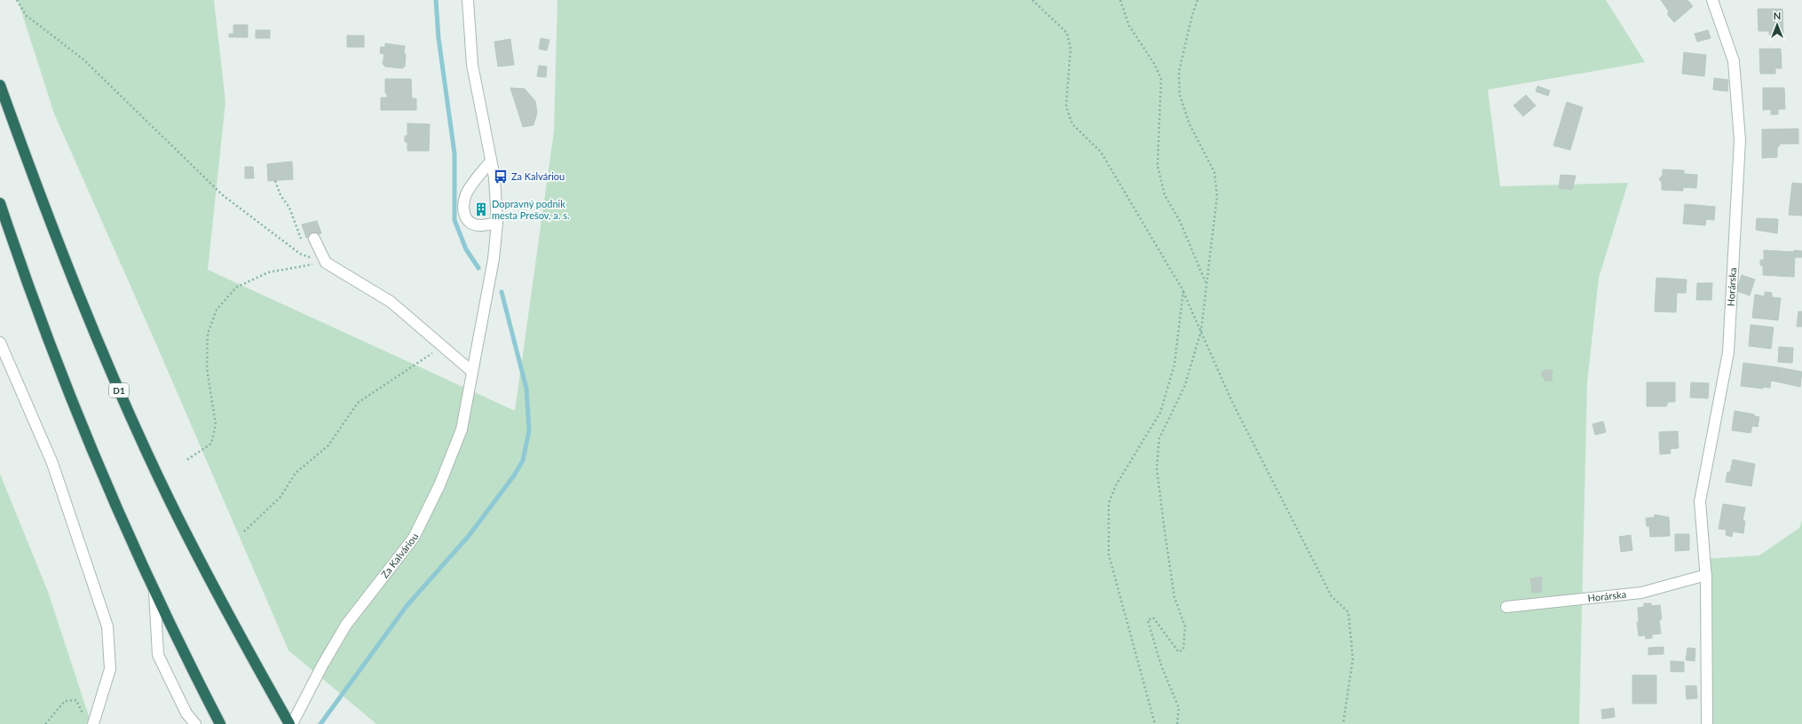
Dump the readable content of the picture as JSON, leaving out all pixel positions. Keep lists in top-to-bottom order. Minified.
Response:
{"streets":{"highway":["D1"],"street":["Horárska","Za Kalváriou"]},"crossings":[["D1","Za Kalváriou"]],"places":{"bus stop":["Za Kalváriou"],"building":["Dopravný podnik mesta Prešov, a. s."]},"north":"top"}
